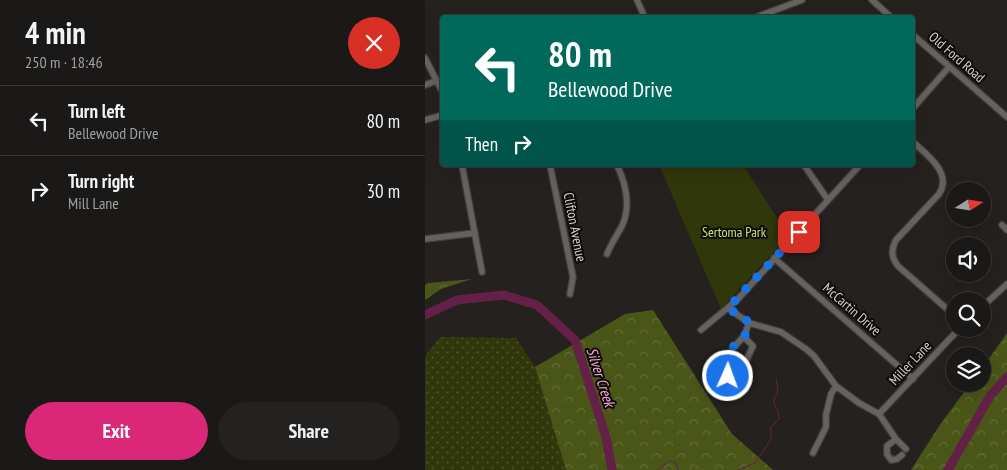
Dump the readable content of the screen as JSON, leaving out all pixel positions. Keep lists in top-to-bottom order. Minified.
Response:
{"streets":{"street":["Old Ford Road","Clifton Avenue","McCartin Drive","Miller Lane"]},"crossings":[["McCartin Drive","Miller Lane"]],"water":["Silver Creek"],"parks":["Sertoma Park"],"north":"right","page":{"heading":["4 min","250 m · 18:46"],"turn":["80 m","Bellewood Drive"],"list":[{"name":"Turn left","note":"Bellewood Drive","value":"80 m"},{"name":"Turn right","note":"Mill Lane","value":"30 m"}],"then":"Then","buttons":["Exit","Share"]}}
